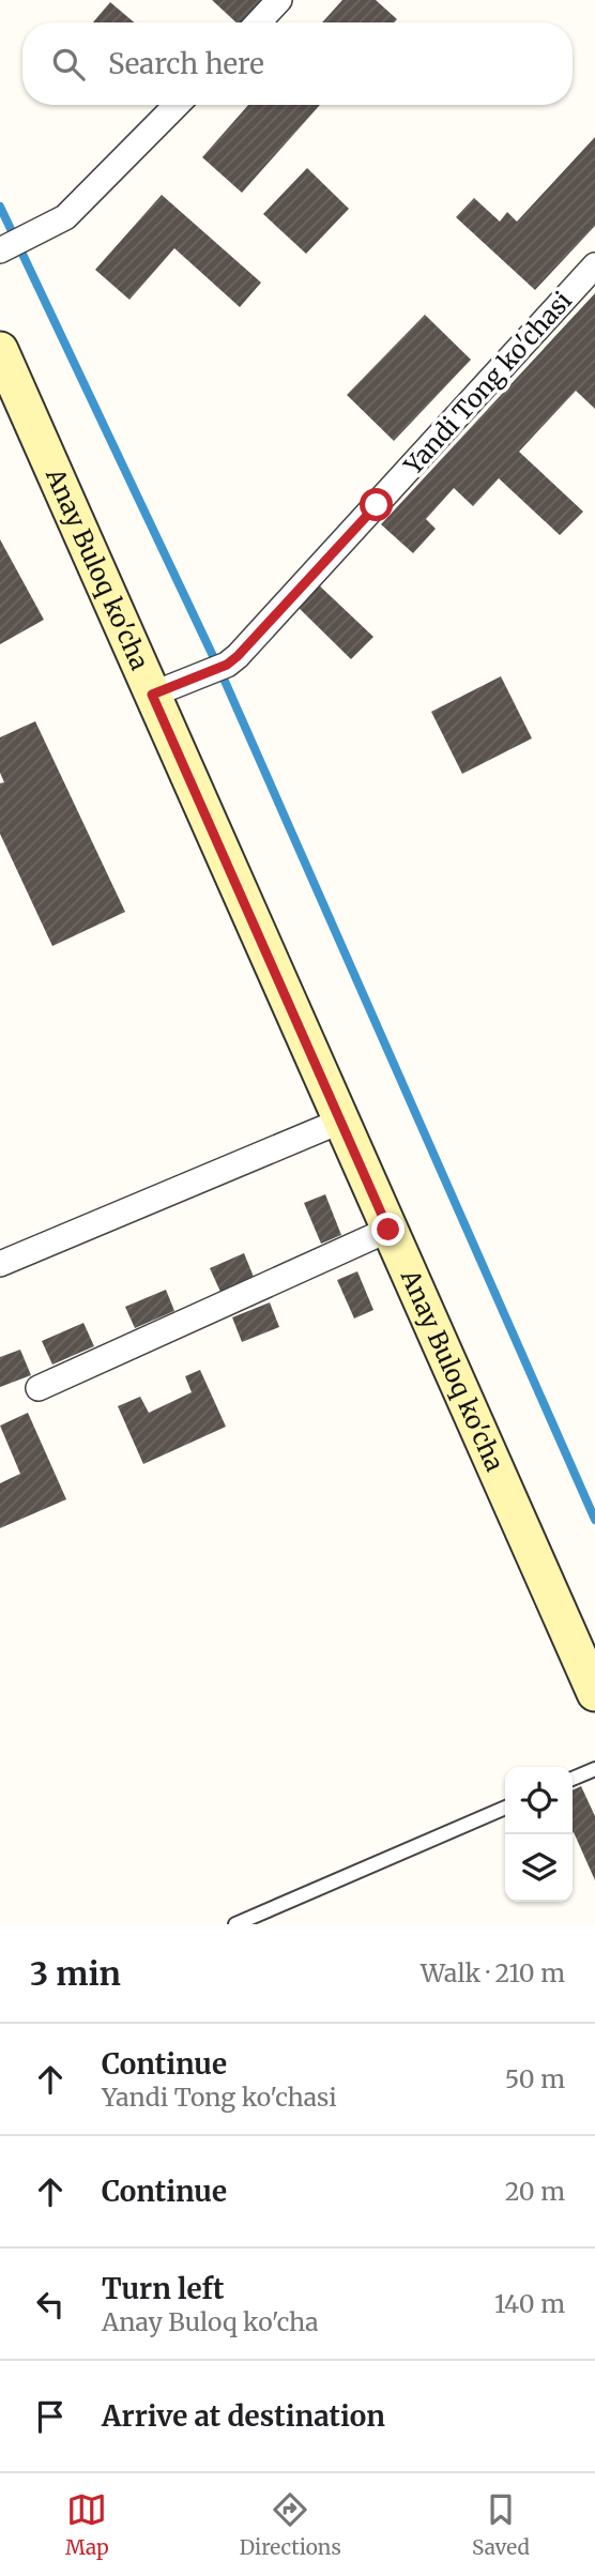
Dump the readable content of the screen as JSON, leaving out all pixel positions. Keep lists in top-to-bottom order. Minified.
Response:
{"streets":{"main road":["Anay Buloq ko'cha"],"street":["Yandi Tong ko'chasi"]},"crossings":[["Yandi Tong ko'chasi","Anay Buloq ko'cha"]],"page":{"search":"Search here","heading":["3 min","Walk · 210 m"],"list":[["Continue","Yandi Tong ko'chasi","50 m"],["Continue","20 m"],["Turn left","Anay Buloq ko'cha","140 m"],"Arrive at destination"],"nav":["Map","Directions","Saved"]}}
